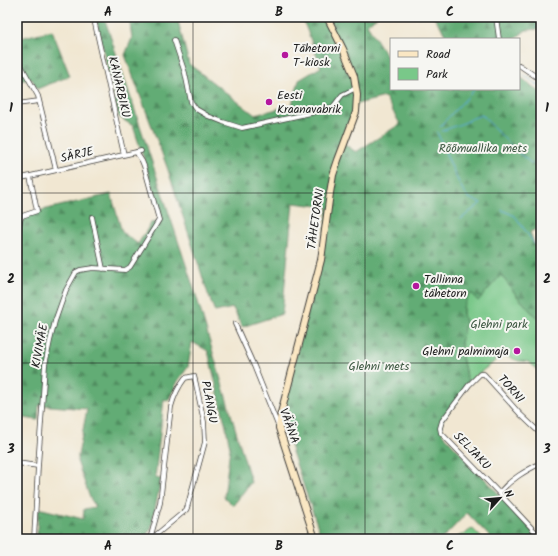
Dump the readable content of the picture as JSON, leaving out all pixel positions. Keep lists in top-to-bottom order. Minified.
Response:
{"streets":{"street":["KANARBIKU","SÄRJE","TÄHETORNI","KIVIMÄE","TORNI","PLANGU","VÄÄNA","SELJAKU"]},"crossings":[["KANARBIKU","SÄRJE"],["SÄRJE","KIVIMÄE"],["TÄHETORNI","VÄÄNA"],["TORNI","SELJAKU"]],"parks":["Rõõmuallika mets","Glehni park","Glehni mets"],"places":["Tähetorni T-kiosk","Eesti Kraanavabrik","Tallinna tähetorn","Glehni palmimaja"],"legend":["Road","Park"],"north":"top right","grid":{"columns":["A","B","C"],"rows":["1","2","3"]}}
